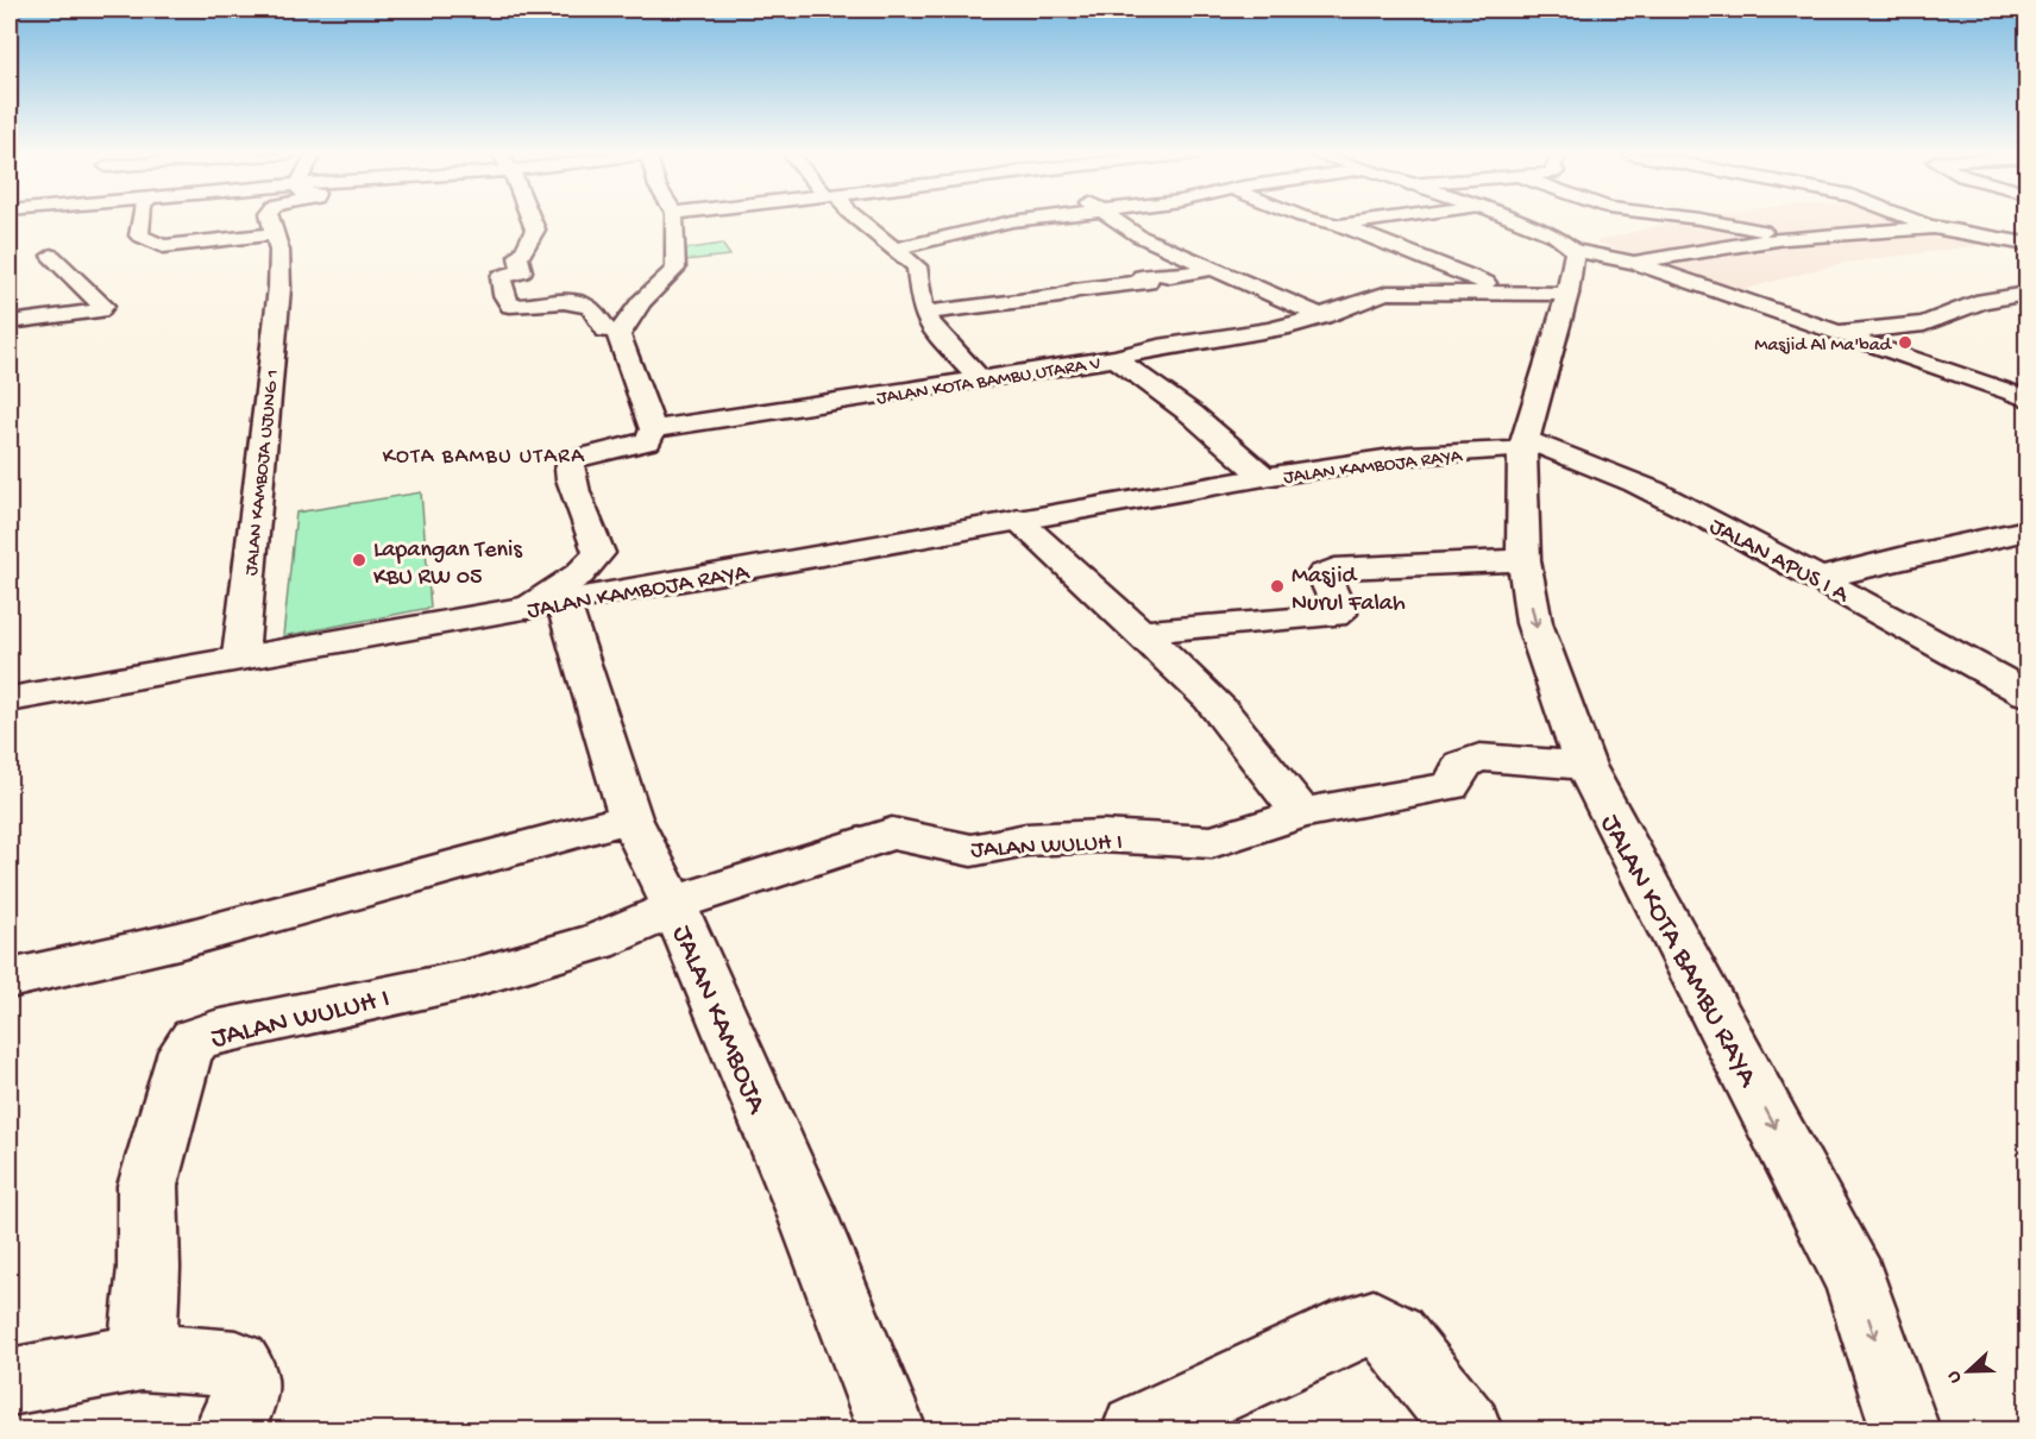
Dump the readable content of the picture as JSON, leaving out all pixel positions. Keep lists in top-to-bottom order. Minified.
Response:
{"streets":{"street":["JALAN KOTA BAMBU UTARA V","JALAN KAMBOJA RAYA","JALAN KAMBOJA UJUNG 1","JALAN APUS I A","JALAN WULUH I","JALAN KOTA BAMBU RAYA","JALAN KAMBOJA"]},"crossings":[["JALAN KOTA BAMBU UTARA V","JALAN KAMBOJA RAYA"],["JALAN KOTA BAMBU UTARA V","JALAN KOTA BAMBU RAYA"],["JALAN KAMBOJA RAYA","JALAN KAMBOJA UJUNG 1"],["JALAN KAMBOJA RAYA","JALAN APUS I A"],["JALAN KAMBOJA RAYA","JALAN KOTA BAMBU RAYA"],["JALAN KAMBOJA RAYA","JALAN KAMBOJA"],["JALAN APUS I A","JALAN KOTA BAMBU RAYA"],["JALAN WULUH I","JALAN KOTA BAMBU RAYA"],["JALAN WULUH I","JALAN KAMBOJA"]],"one_way":["JALAN KOTA BAMBU RAYA"],"districts":["KOTA BAMBU UTARA"],"places":["Masjid Al Ma'bad","Lapangan Tenis KBU RW 05","Masjid Nurul Falah"],"north":"left"}
